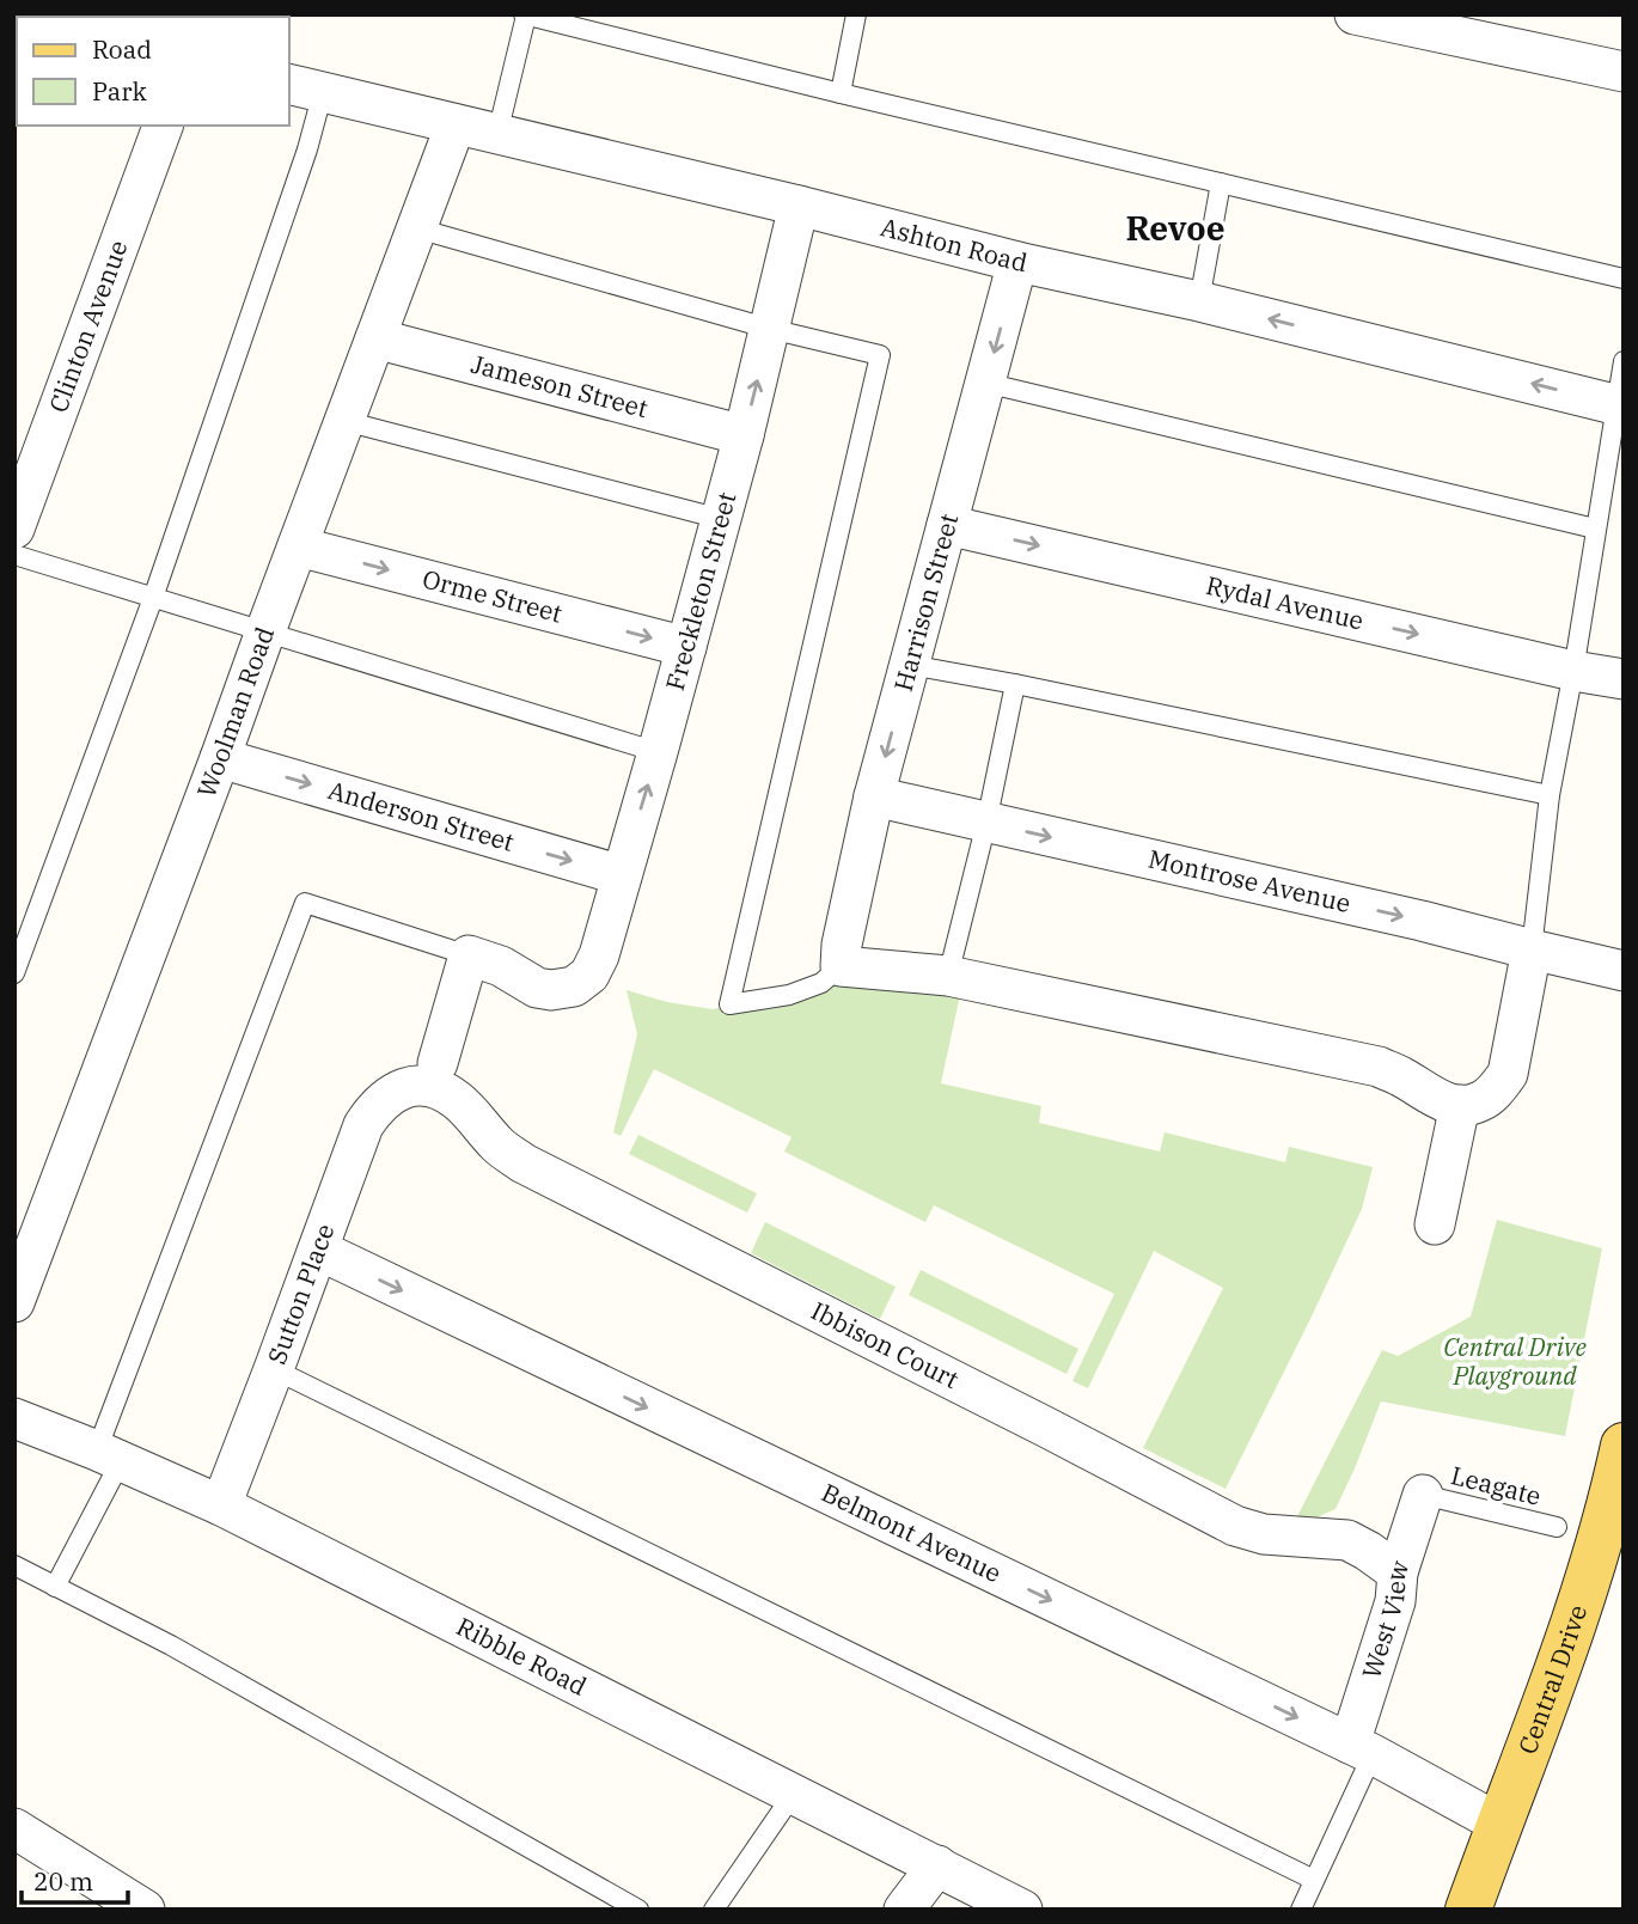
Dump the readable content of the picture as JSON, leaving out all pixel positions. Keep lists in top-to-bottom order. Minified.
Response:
{"streets":{"main road":["Central Drive"],"street":["Ashton Road","Clinton Avenue","Jameson Street","Freckleton Street","Orme Street","Harrison Street","Rydal Avenue","Woolman Road","Anderson Street","Montrose Avenue","Sutton Place","Ibbison Court","Belmont Avenue","West View","Ribble Road"],"lane":["Leagate"]},"crossings":[["Ashton Road","Freckleton Street"],["Ashton Road","Harrison Street"],["Ashton Road","Woolman Road"],["Jameson Street","Freckleton Street"],["Jameson Street","Woolman Road"],["Freckleton Street","Orme Street"],["Freckleton Street","Anderson Street"],["Orme Street","Woolman Road"],["Harrison Street","Rydal Avenue"],["Harrison Street","Montrose Avenue"],["Woolman Road","Anderson Street"],["Sutton Place","Ibbison Court"],["Sutton Place","Belmont Avenue"],["Sutton Place","Ribble Road"],["Ibbison Court","West View"],["Leagate","West View"],["Belmont Avenue","West View"],["Belmont Avenue","Central Drive"]],"one_way":["Orme Street","Harrison Street","Rydal Avenue","Anderson Street","Belmont Avenue"],"districts":["Revoe"],"parks":["Central Drive Playground"],"legend":["Road","Park"],"scale_bar":"20 m"}
